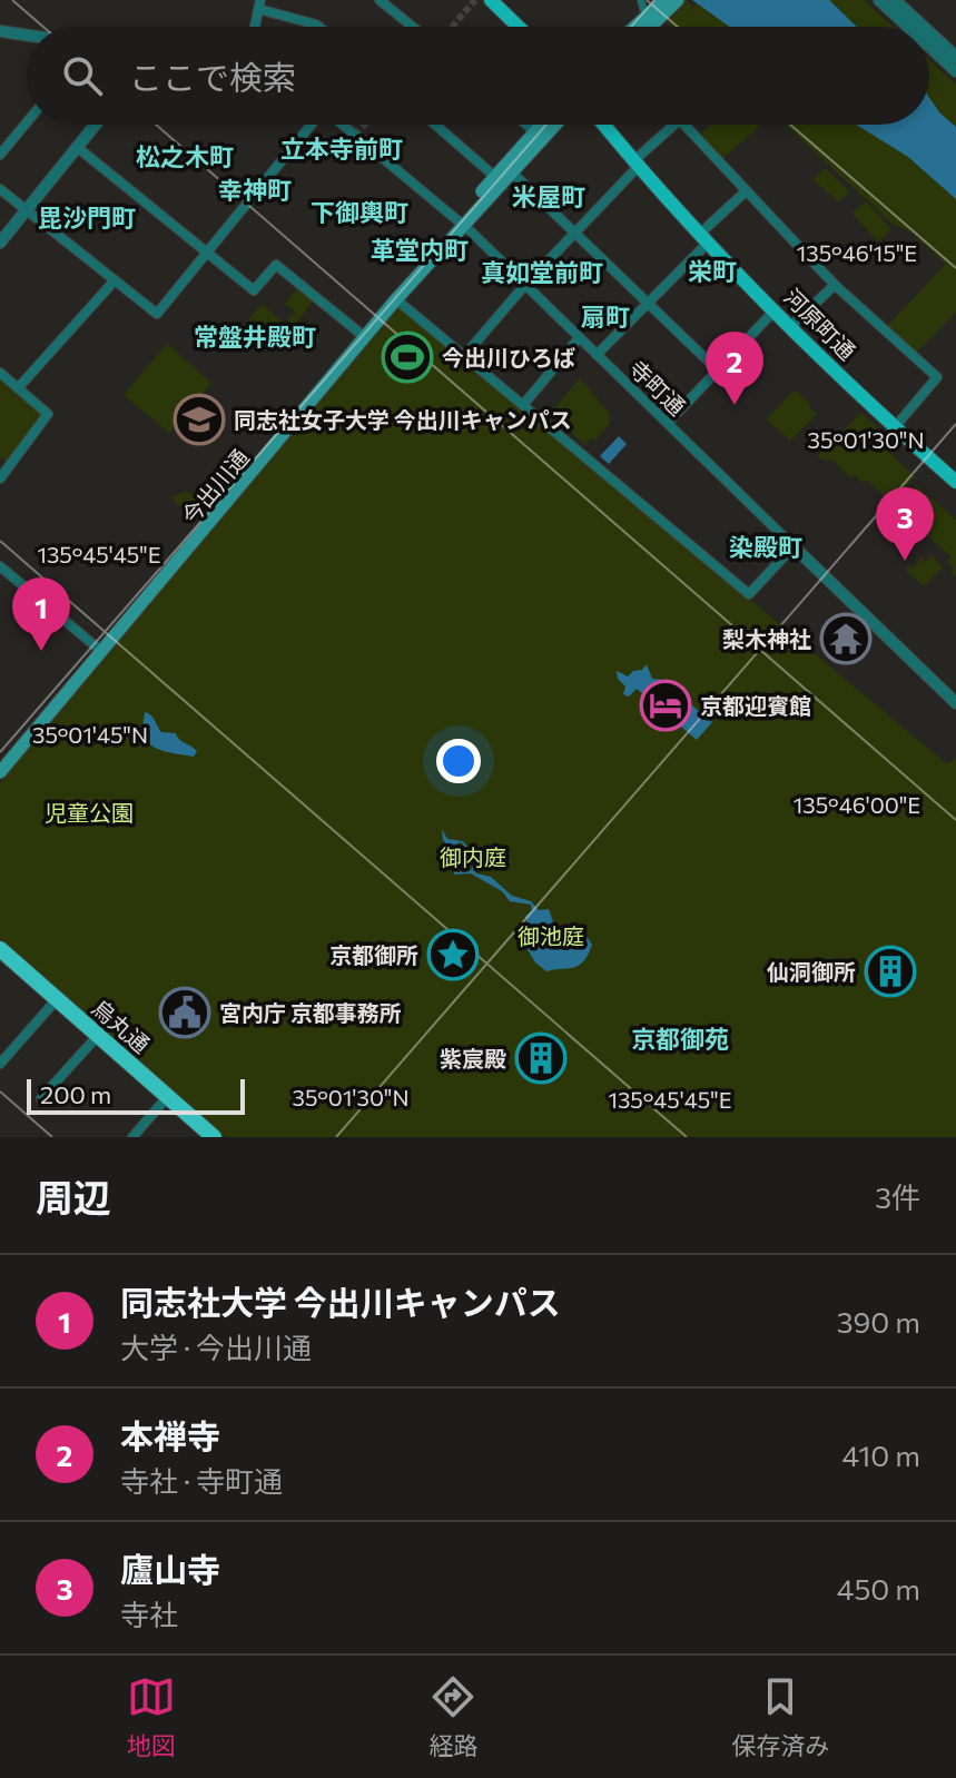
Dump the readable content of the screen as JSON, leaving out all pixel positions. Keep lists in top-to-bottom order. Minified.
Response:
{"streets":{"highway":["烏丸通"],"main road":["河原町通","今出川通"],"street":["寺町通"]},"crossings":[["寺町通","今出川通"]],"districts":["立本寺前町","松之木町","幸神町","米屋町","下御輿町","毘沙門町","革堂内町","栄町","真如堂前町","扇町","常盤井殿町","染殿町","京都御苑"],"parks":["児童公園","御内庭","御池庭"],"places":{"sports":["今出川ひろば"],"school or university":["同志社女子大学 今出川キャンパス"],"temple":["梨木神社"],"hotel":["京都迎賓館"],"place":["京都御所"],"building":["仙洞御所","紫宸殿"],"public building":["宮内庁 京都事務所"]},"scale_bar":"200 m","page":{"search":"ここで検索","pins":["2","3","1"],"scale":"200 m","heading":["周辺","3件"],"list":[{"mark":"1","name":"同志社大学 今出川キャンパス","note":"大学 · 今出川通","value":"390 m"},{"mark":"2","name":"本禅寺","note":"寺社 · 寺町通","value":"410 m"},{"mark":"3","name":"廬山寺","note":"寺社","value":"450 m"}],"nav":["地図","経路","保存済み"]},"coordinates":["135°46'15\"E","35°01'30\"N","135°45'45\"E","35°01'45\"N","135°46'00\"E"]}
